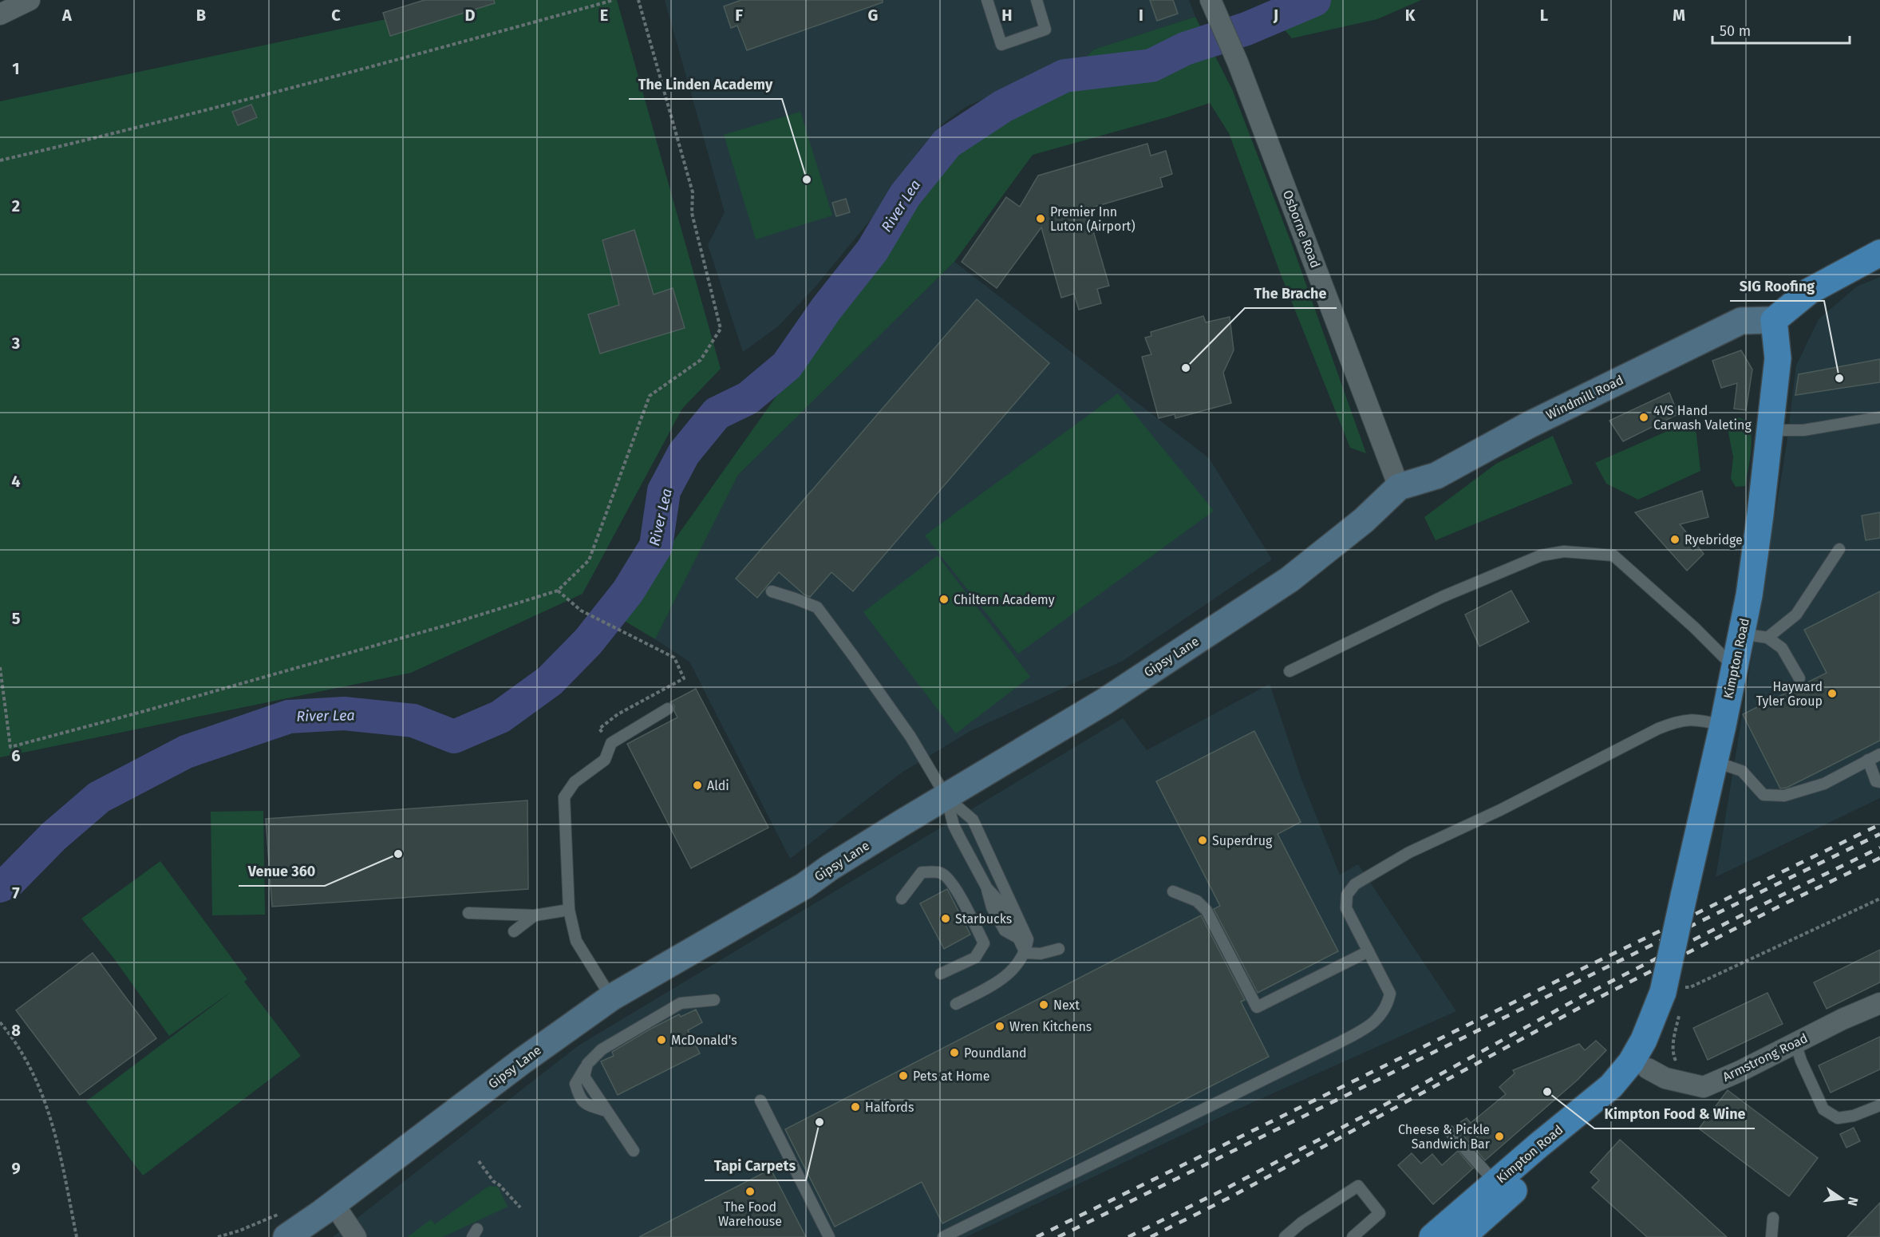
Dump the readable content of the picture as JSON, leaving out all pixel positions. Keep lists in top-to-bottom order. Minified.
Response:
{"streets":{"highway":["Kimpton Road"],"main road":["Windmill Road","Gipsy Lane"],"street":["Osborne Road","Armstrong Road"]},"crossings":[["Osborne Road","Windmill Road"],["Osborne Road","Gipsy Lane"],["Windmill Road","Gipsy Lane"],["Windmill Road","Kimpton Road"],["Kimpton Road","Armstrong Road"]],"water":["River Lea"],"places":["The Linden Academy","Premier Inn Luton (Airport)","The Brache","SIG Roofing","4VS Hand Carwash Valeting","Ryebridge","Chiltern Academy","Hayward Tyler Group","Aldi","Superdrug","Venue 360","Starbucks","Next","Wren Kitchens","McDonald's","Poundland","Pets at Home","Kimpton Food & Wine","Halfords","Tapi Carpets","Cheese & Pickle Sandwich Bar","The Food Warehouse"],"scale_bar":"50 m","north":"right","grid":{"columns":["A","B","C","D","E","F","G","H","I","J","K","L","M"],"rows":["1","2","3","4","5","6","7","8","9"]}}
